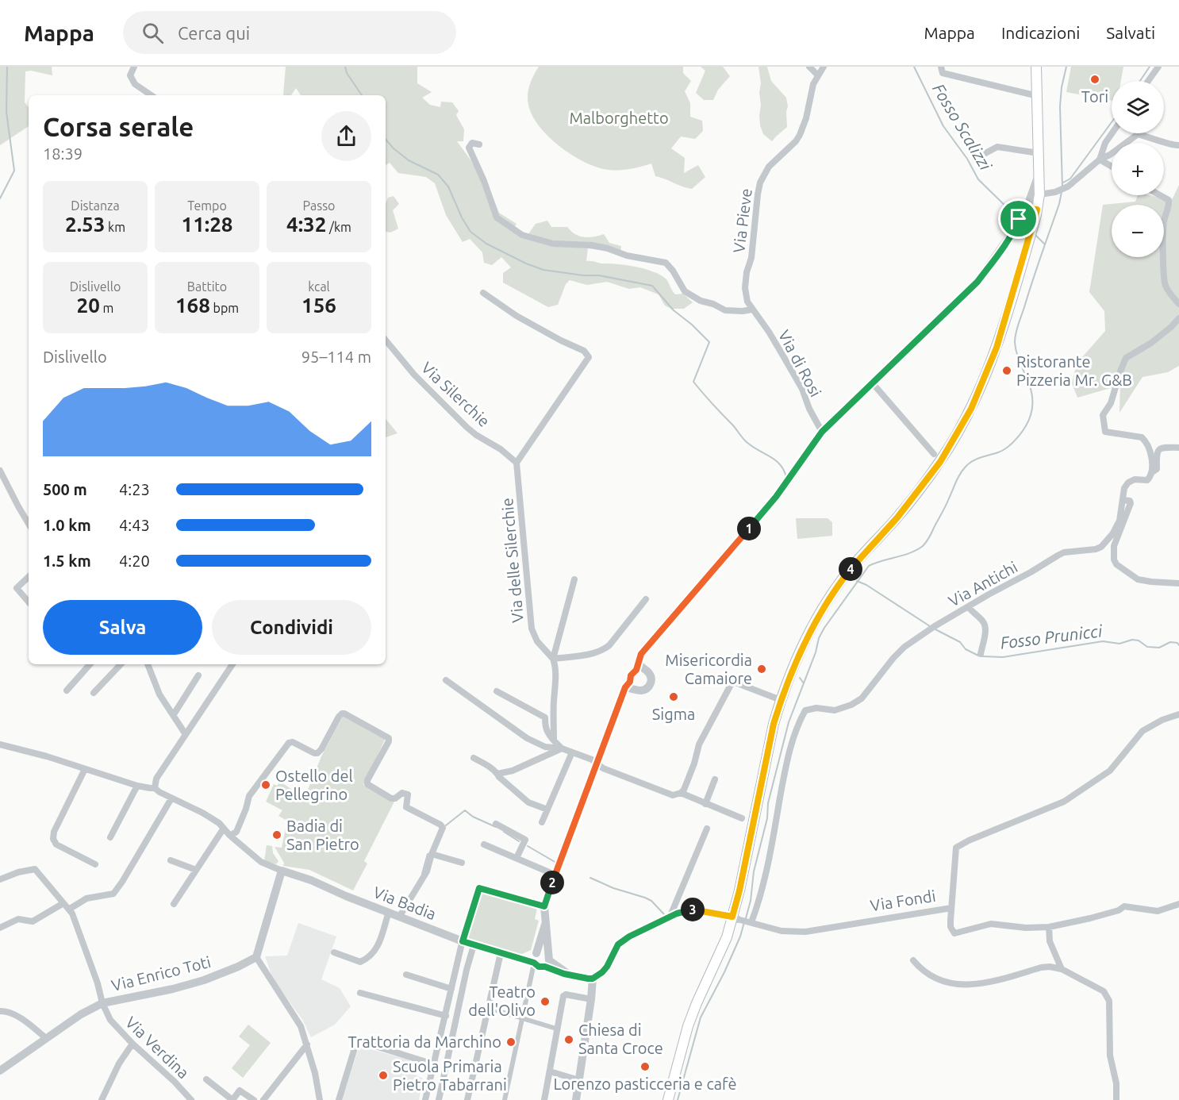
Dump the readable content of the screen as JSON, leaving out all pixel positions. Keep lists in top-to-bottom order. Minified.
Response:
{"streets":{"street":["Via Pieve","Via di Rosi","Via Silerchie","Via delle Silerchie","Via Antichi","Via Fondi","Via Badia","Via Enrico Toti","Via Verdina"]},"crossings":[["Via Pieve","Via di Rosi"],["Via Silerchie","Via delle Silerchie"],["Via Antichi","Via Fondi"],["Via Fondi","Via Badia"],["Via Enrico Toti","Via Verdina"]],"water":["Fosso Scalizzi","Fosso Prunicci"],"parks":["Malborghetto"],"places":["Tori","Ristorante Pizzeria Mr. G&B","Misericordia Camaiore","Sigma","Ostello del Pellegrino","Badia di San Pietro","Teatro dell'Olivo","Chiesa di Santa Croce","Trattoria da Marchino","Lorenzo pasticceria e cafè","Scuola Primaria Pietro Tabarrani"],"page":{"header":"Mappa","search":"Cerca qui","nav":["Mappa","Indicazioni","Salvati"],"map_buttons":["+","−"],"heading":["Corsa serale","18:39"],"stats":[["Distanza","2.53 km"],["Tempo","11:28"],["Passo","4:32 /km"],["Dislivello","20 m"],["Battito","168 bpm"],["kcal","156"]],"chart":["Dislivello","95–114 m"],"list":[{"name":"500 m","note":"4:23"},{"name":"1.0 km","note":"4:43"},{"name":"1.5 km","note":"4:20"}],"pins":["1","4","2","3"],"buttons":["Salva","Condividi"]}}
